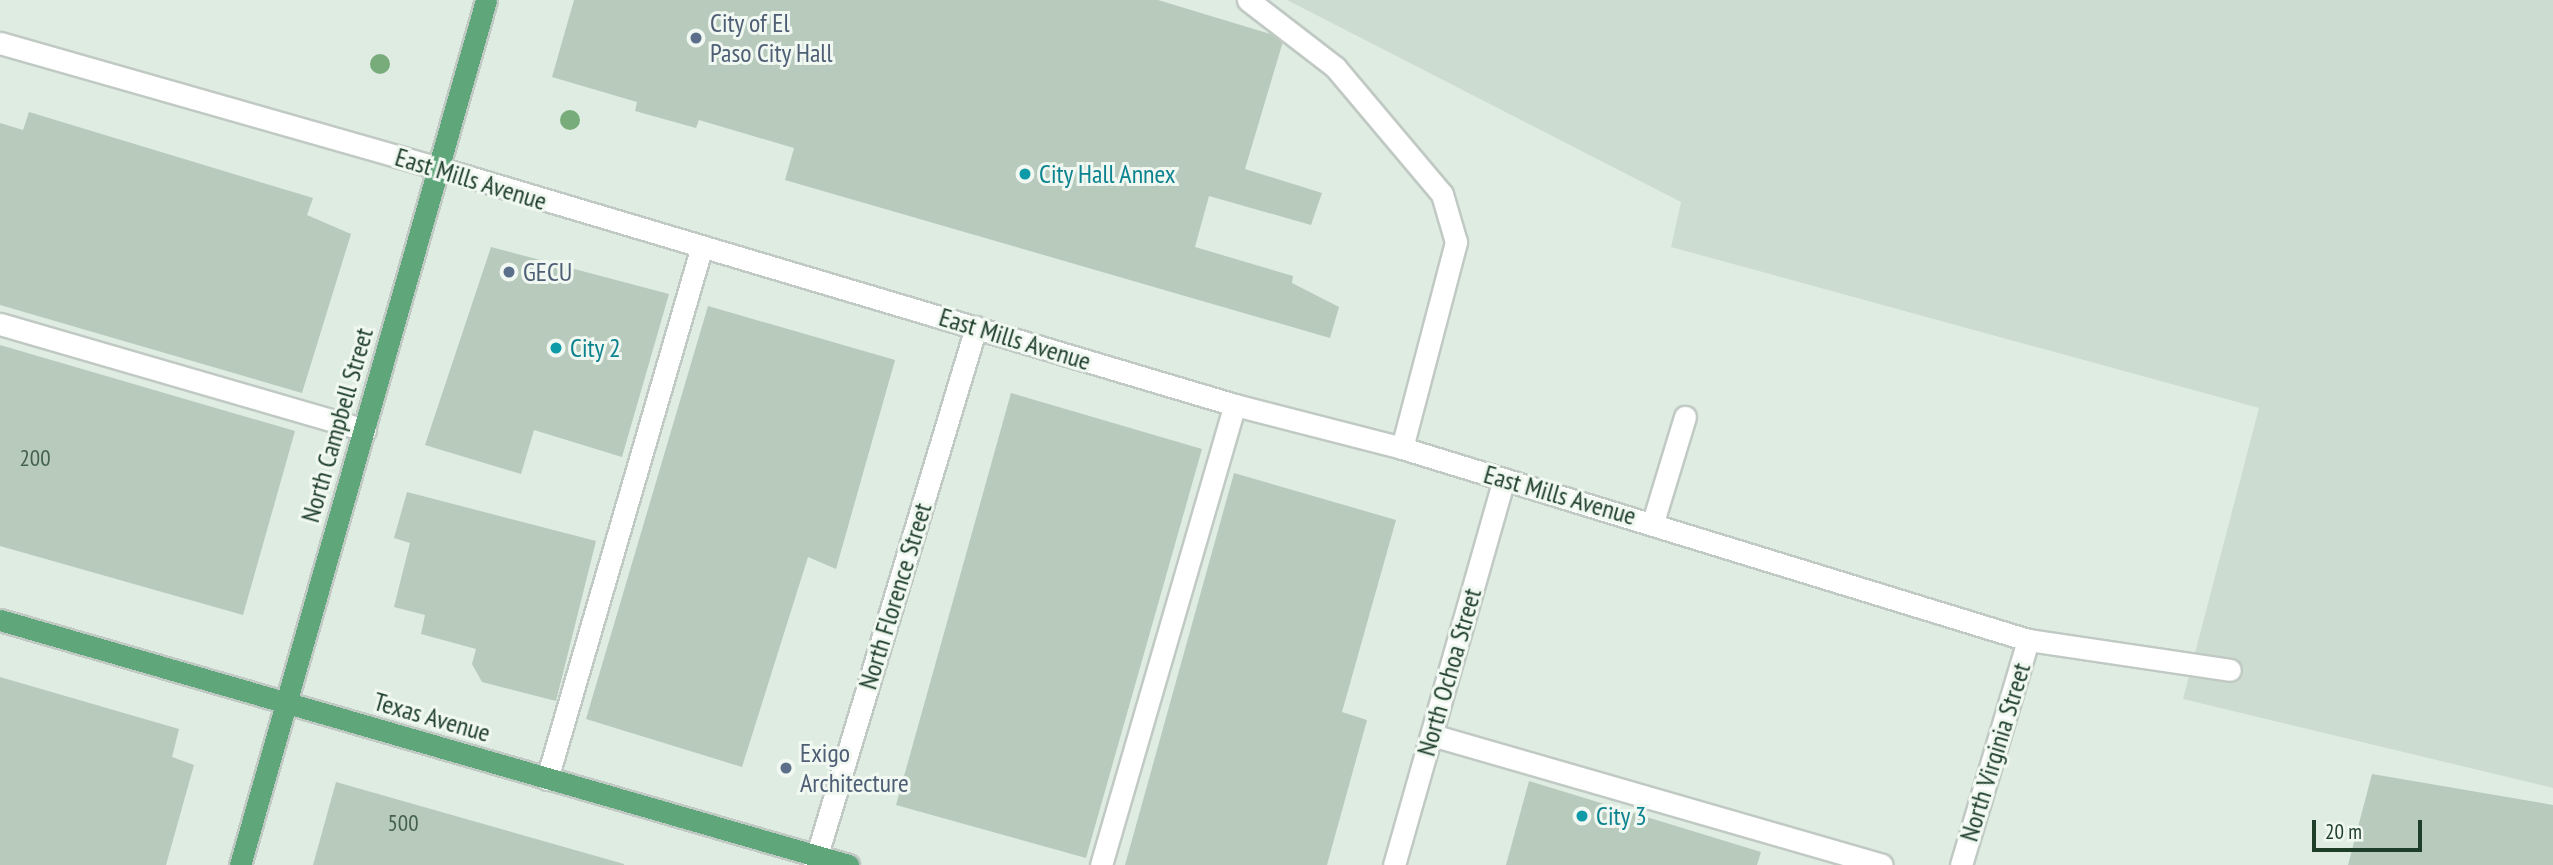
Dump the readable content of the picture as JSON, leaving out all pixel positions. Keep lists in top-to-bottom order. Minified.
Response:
{"streets":{"main road":["North Campbell Street","Texas Avenue"],"street":["East Mills Avenue","North Florence Street","North Ochoa Street","North Virginia Street"]},"crossings":[["East Mills Avenue","North Campbell Street"],["East Mills Avenue","North Florence Street"],["East Mills Avenue","North Ochoa Street"],["East Mills Avenue","North Virginia Street"],["North Campbell Street","Texas Avenue"],["North Florence Street","Texas Avenue"]],"places":["City of El Paso City Hall","City Hall Annex","GECU","City 2","Exigo Architecture","City 3"],"house_numbers":["200","500"],"scale_bar":"20 m"}
